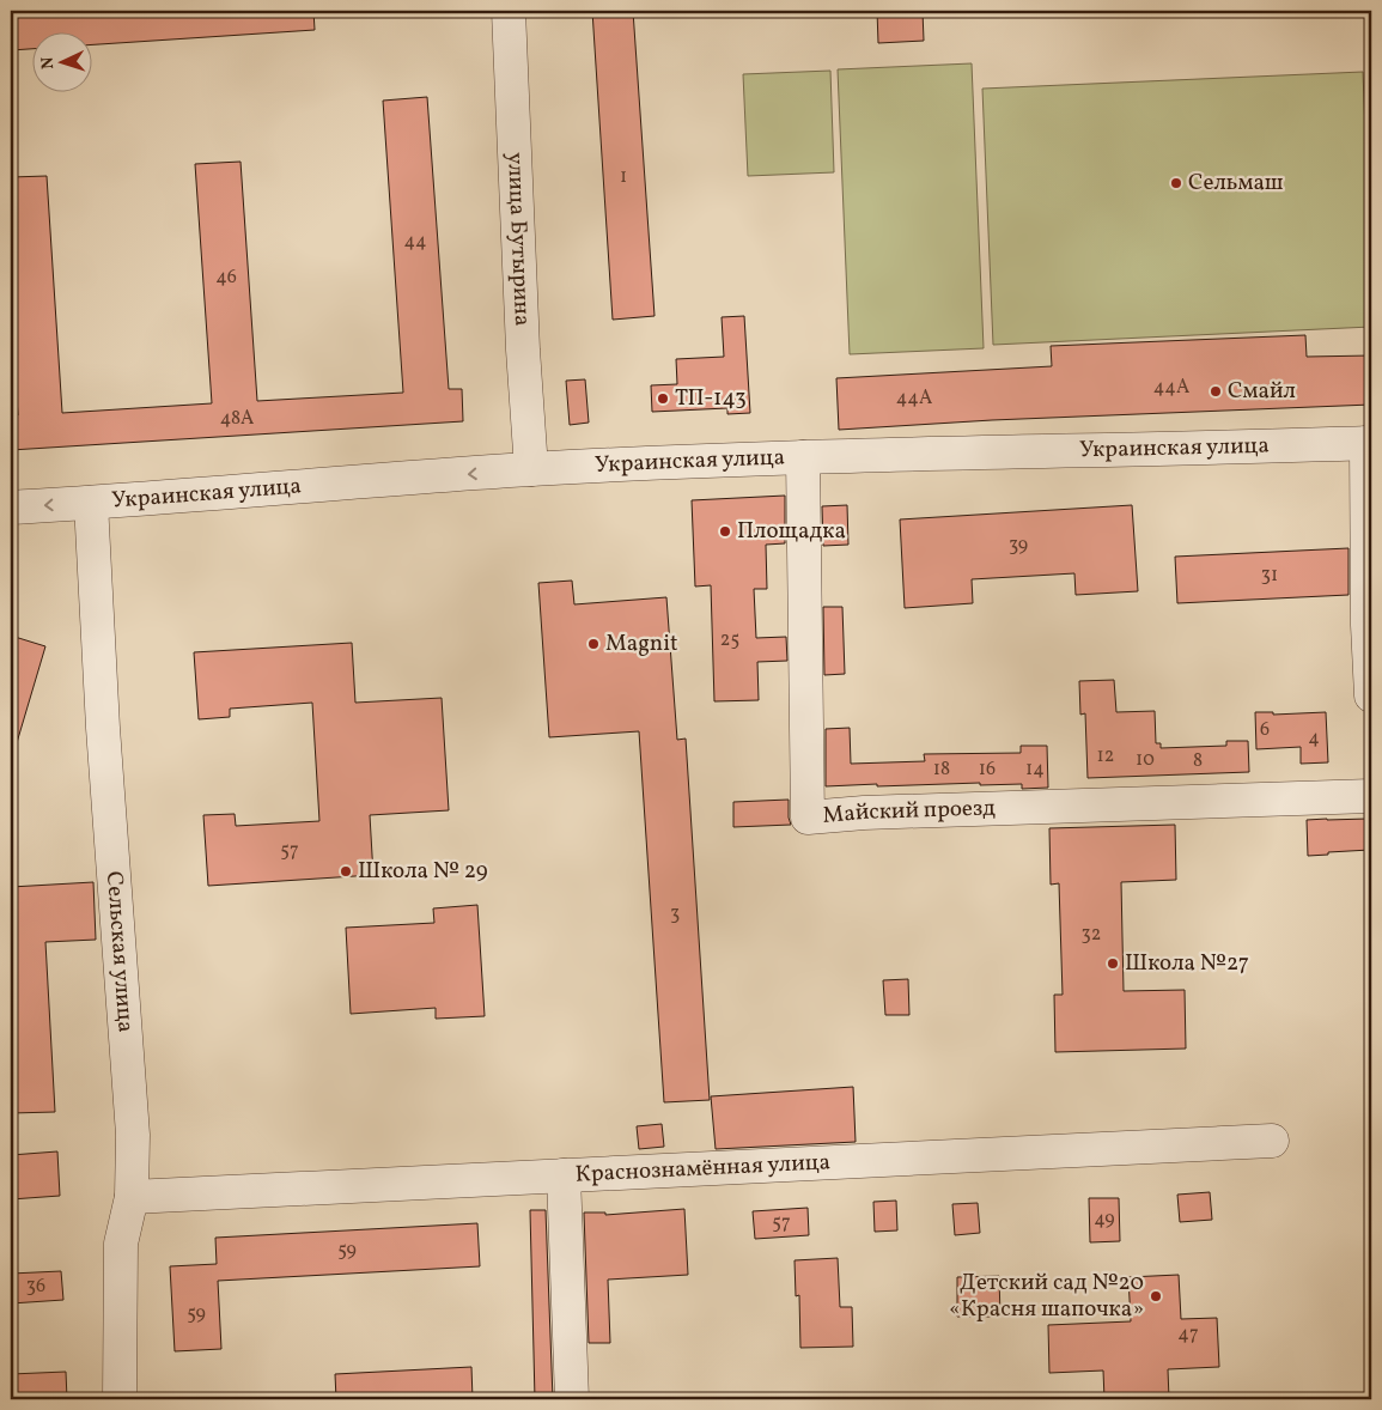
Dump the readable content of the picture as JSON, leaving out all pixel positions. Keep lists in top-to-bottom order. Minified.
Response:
{"streets":{"street":["улица Бутырина","Украинская улица","Майский проезд","Сельская улица","Краснознамённая улица"]},"crossings":[["улица Бутырина","Украинская улица"],["Украинская улица","Майский проезд"],["Украинская улица","Сельская улица"],["Сельская улица","Краснознамённая улица"]],"one_way":["Украинская улица"],"places":["Сельмаш","Смайл","ТП-143","Площадка","Magnit","Школа № 29","Школа №27","Детский сад №20 «Красня шапочка»"],"house_numbers":["1","44","46","44А","44А","48А","39","31","25","6","4","12","10","8","18","16","14","57","3","32","49","57","59","36","59","47"],"north":"left"}
